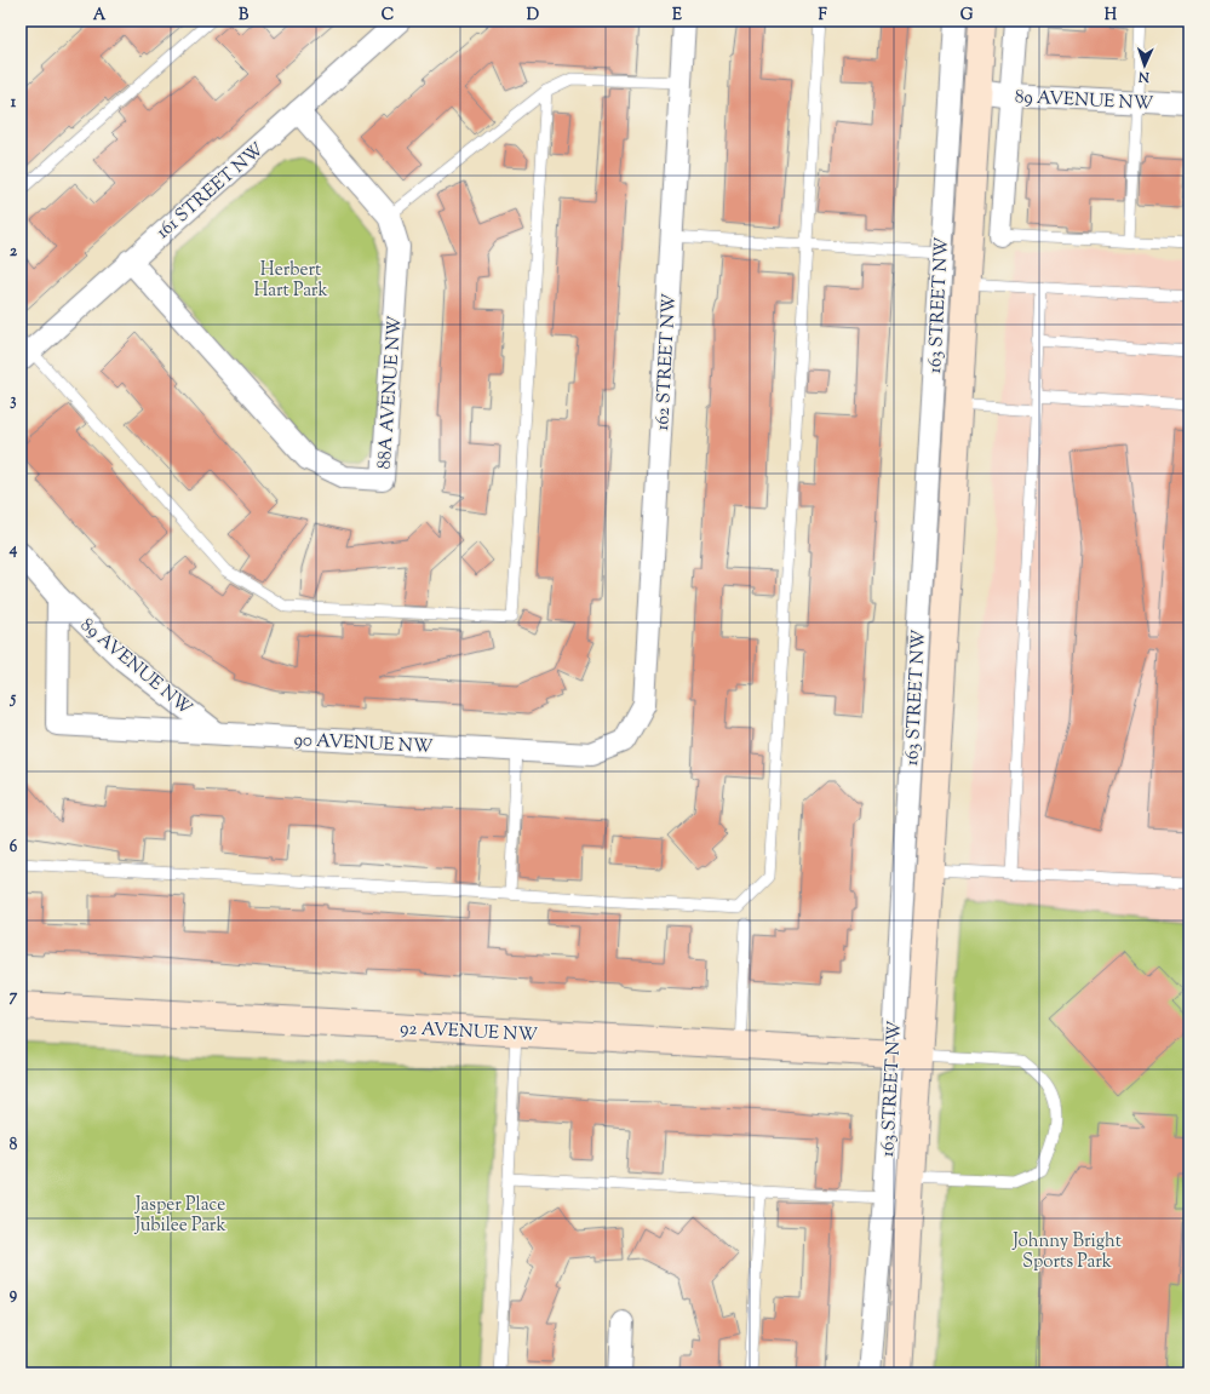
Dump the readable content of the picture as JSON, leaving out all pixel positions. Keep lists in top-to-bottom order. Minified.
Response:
{"streets":{"main road":["163 STREET NW","92 AVENUE NW"],"street":["89 AVENUE NW","161 STREET NW","162 STREET NW","88A AVENUE NW","90 AVENUE NW"]},"crossings":[["89 AVENUE NW","163 STREET NW"],["89 AVENUE NW","90 AVENUE NW"],["161 STREET NW","88A AVENUE NW"],["163 STREET NW","92 AVENUE NW"],["162 STREET NW","90 AVENUE NW"]],"parks":["Herbert Hart Park","Jasper Place Jubilee Park","Johnny Bright Sports Park"],"north":"bottom","grid":{"columns":["A","B","C","D","E","F","G","H"],"rows":["1","2","3","4","5","6","7","8","9"]}}
